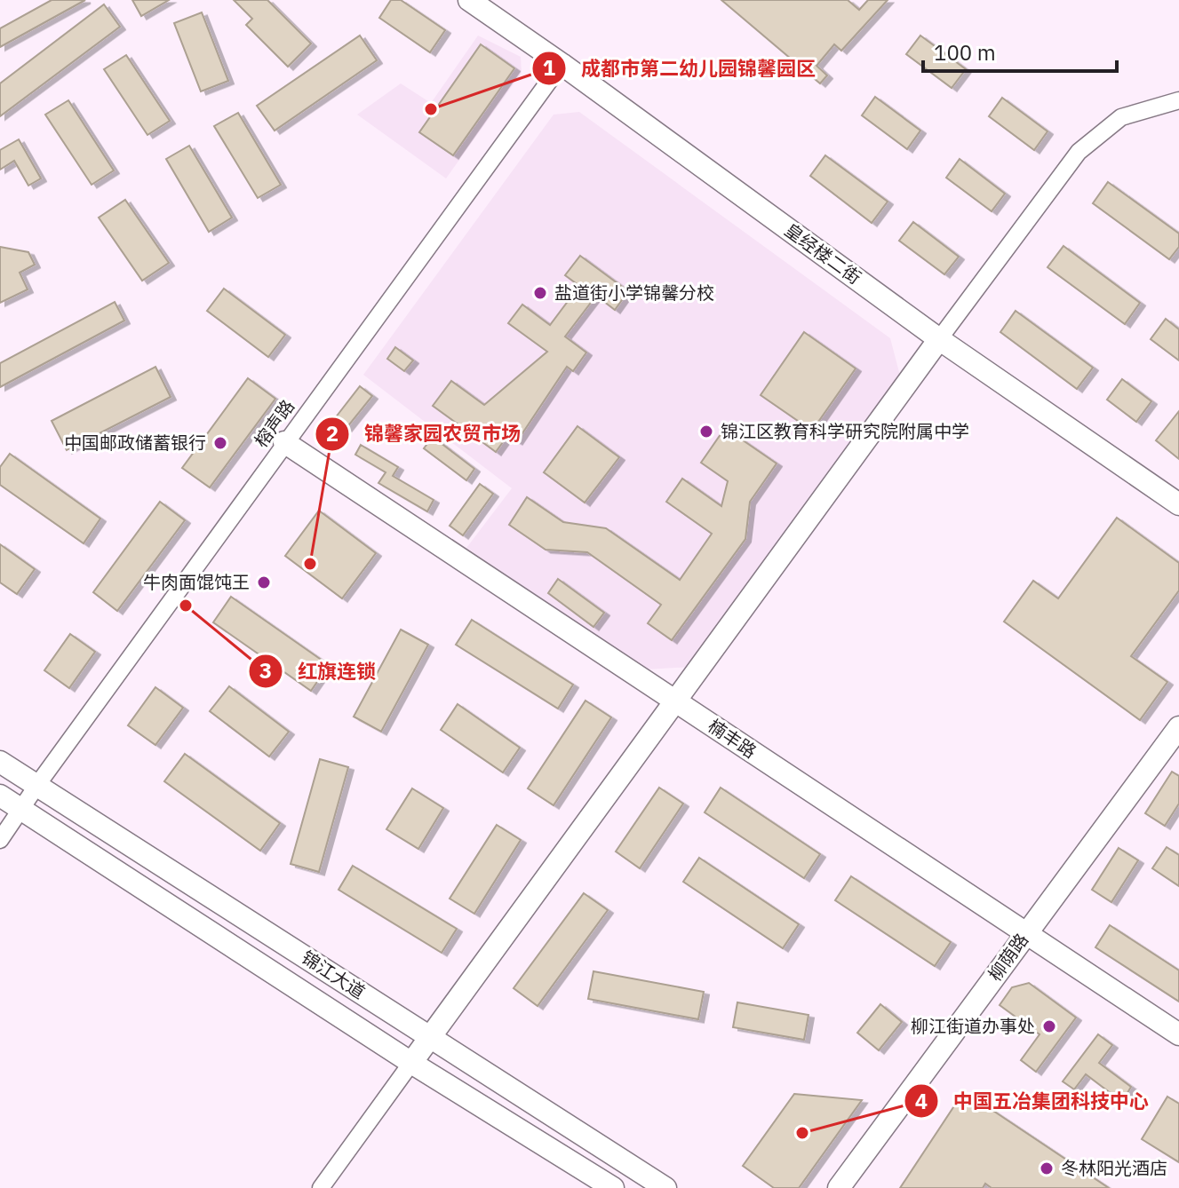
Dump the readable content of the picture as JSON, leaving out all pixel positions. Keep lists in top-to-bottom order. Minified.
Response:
{"streets":{"street":["皇经楼二街","榕声路","楠丰路","柳荫路","锦江大道"]},"crossings":[["皇经楼二街","榕声路"],["榕声路","楠丰路"],["榕声路","锦江大道"],["楠丰路","柳荫路"]],"places":["成都市第二幼儿园锦馨园区","盐道街小学锦馨分校","锦江区教育科学研究院附属中学","中国邮政储蓄银行","锦馨家园农贸市场","牛肉面馄饨王","红旗连锁","柳江街道办事处","中国五冶集团科技中心","冬林阳光酒店"],"scale_bar":"100 m"}
